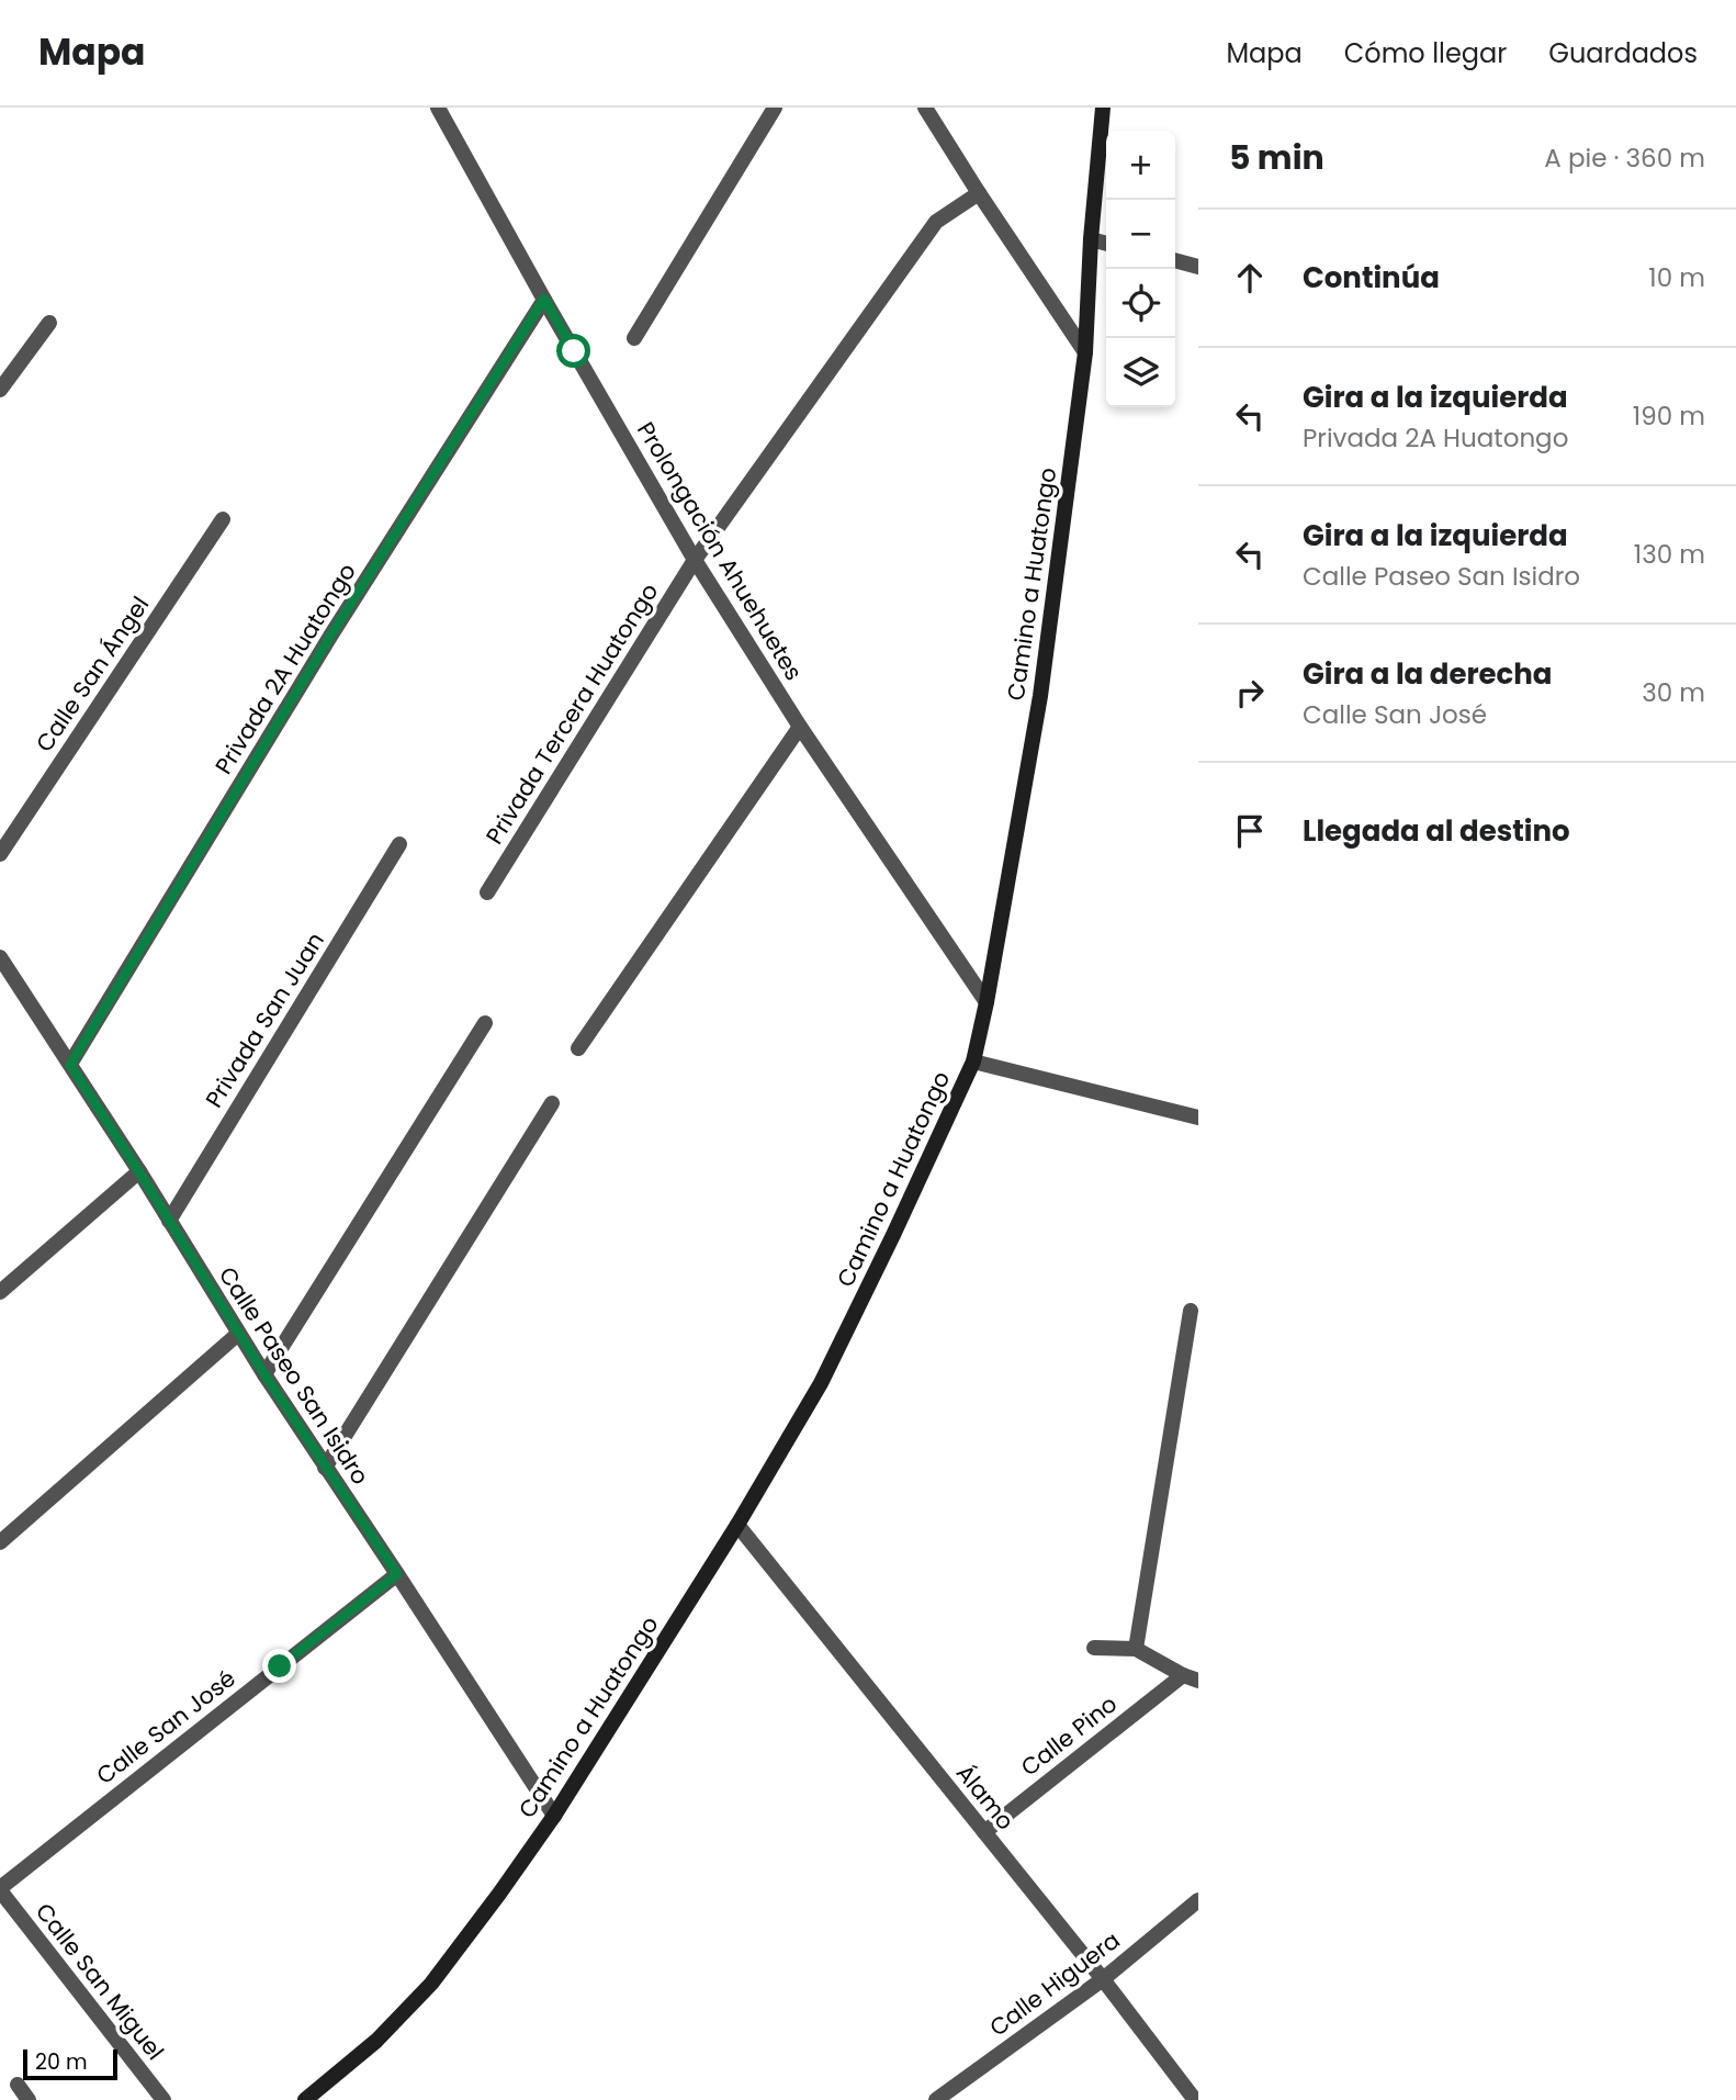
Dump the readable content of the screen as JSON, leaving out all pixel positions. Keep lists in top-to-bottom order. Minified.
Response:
{"streets":{"main road":["Camino a Huatongo"],"street":["Prolongación Ahuehuetes","Privada 2A Huatongo","Calle San Ángel","Privada Tercera Huatongo","Privada San Juan","Calle Paseo San Isidro","Calle San José","Calle Pino","Álamo","Calle San Miguel","Calle Higuera"]},"crossings":[["Prolongación Ahuehuetes","Camino a Huatongo"],["Prolongación Ahuehuetes","Privada 2A Huatongo"],["Prolongación Ahuehuetes","Privada Tercera Huatongo"],["Camino a Huatongo","Calle Paseo San Isidro"],["Camino a Huatongo","Álamo"],["Privada 2A Huatongo","Calle Paseo San Isidro"],["Privada San Juan","Calle Paseo San Isidro"],["Calle Paseo San Isidro","Calle San José"],["Calle San José","Calle San Miguel"],["Calle Pino","Álamo"],["Álamo","Calle Higuera"]],"scale_bar":"20 m","page":{"header":"Mapa","nav":["Mapa","Cómo llegar","Guardados"],"heading":["5 min","A pie · 360 m"],"map_buttons":["+","−"],"list":[["Continúa","10 m"],["Gira a la izquierda","Privada 2A Huatongo","190 m"],["Gira a la izquierda","Calle Paseo San Isidro","130 m"],["Gira a la derecha","Calle San José","30 m"],"Llegada al destino"],"scale":"20 m"}}
